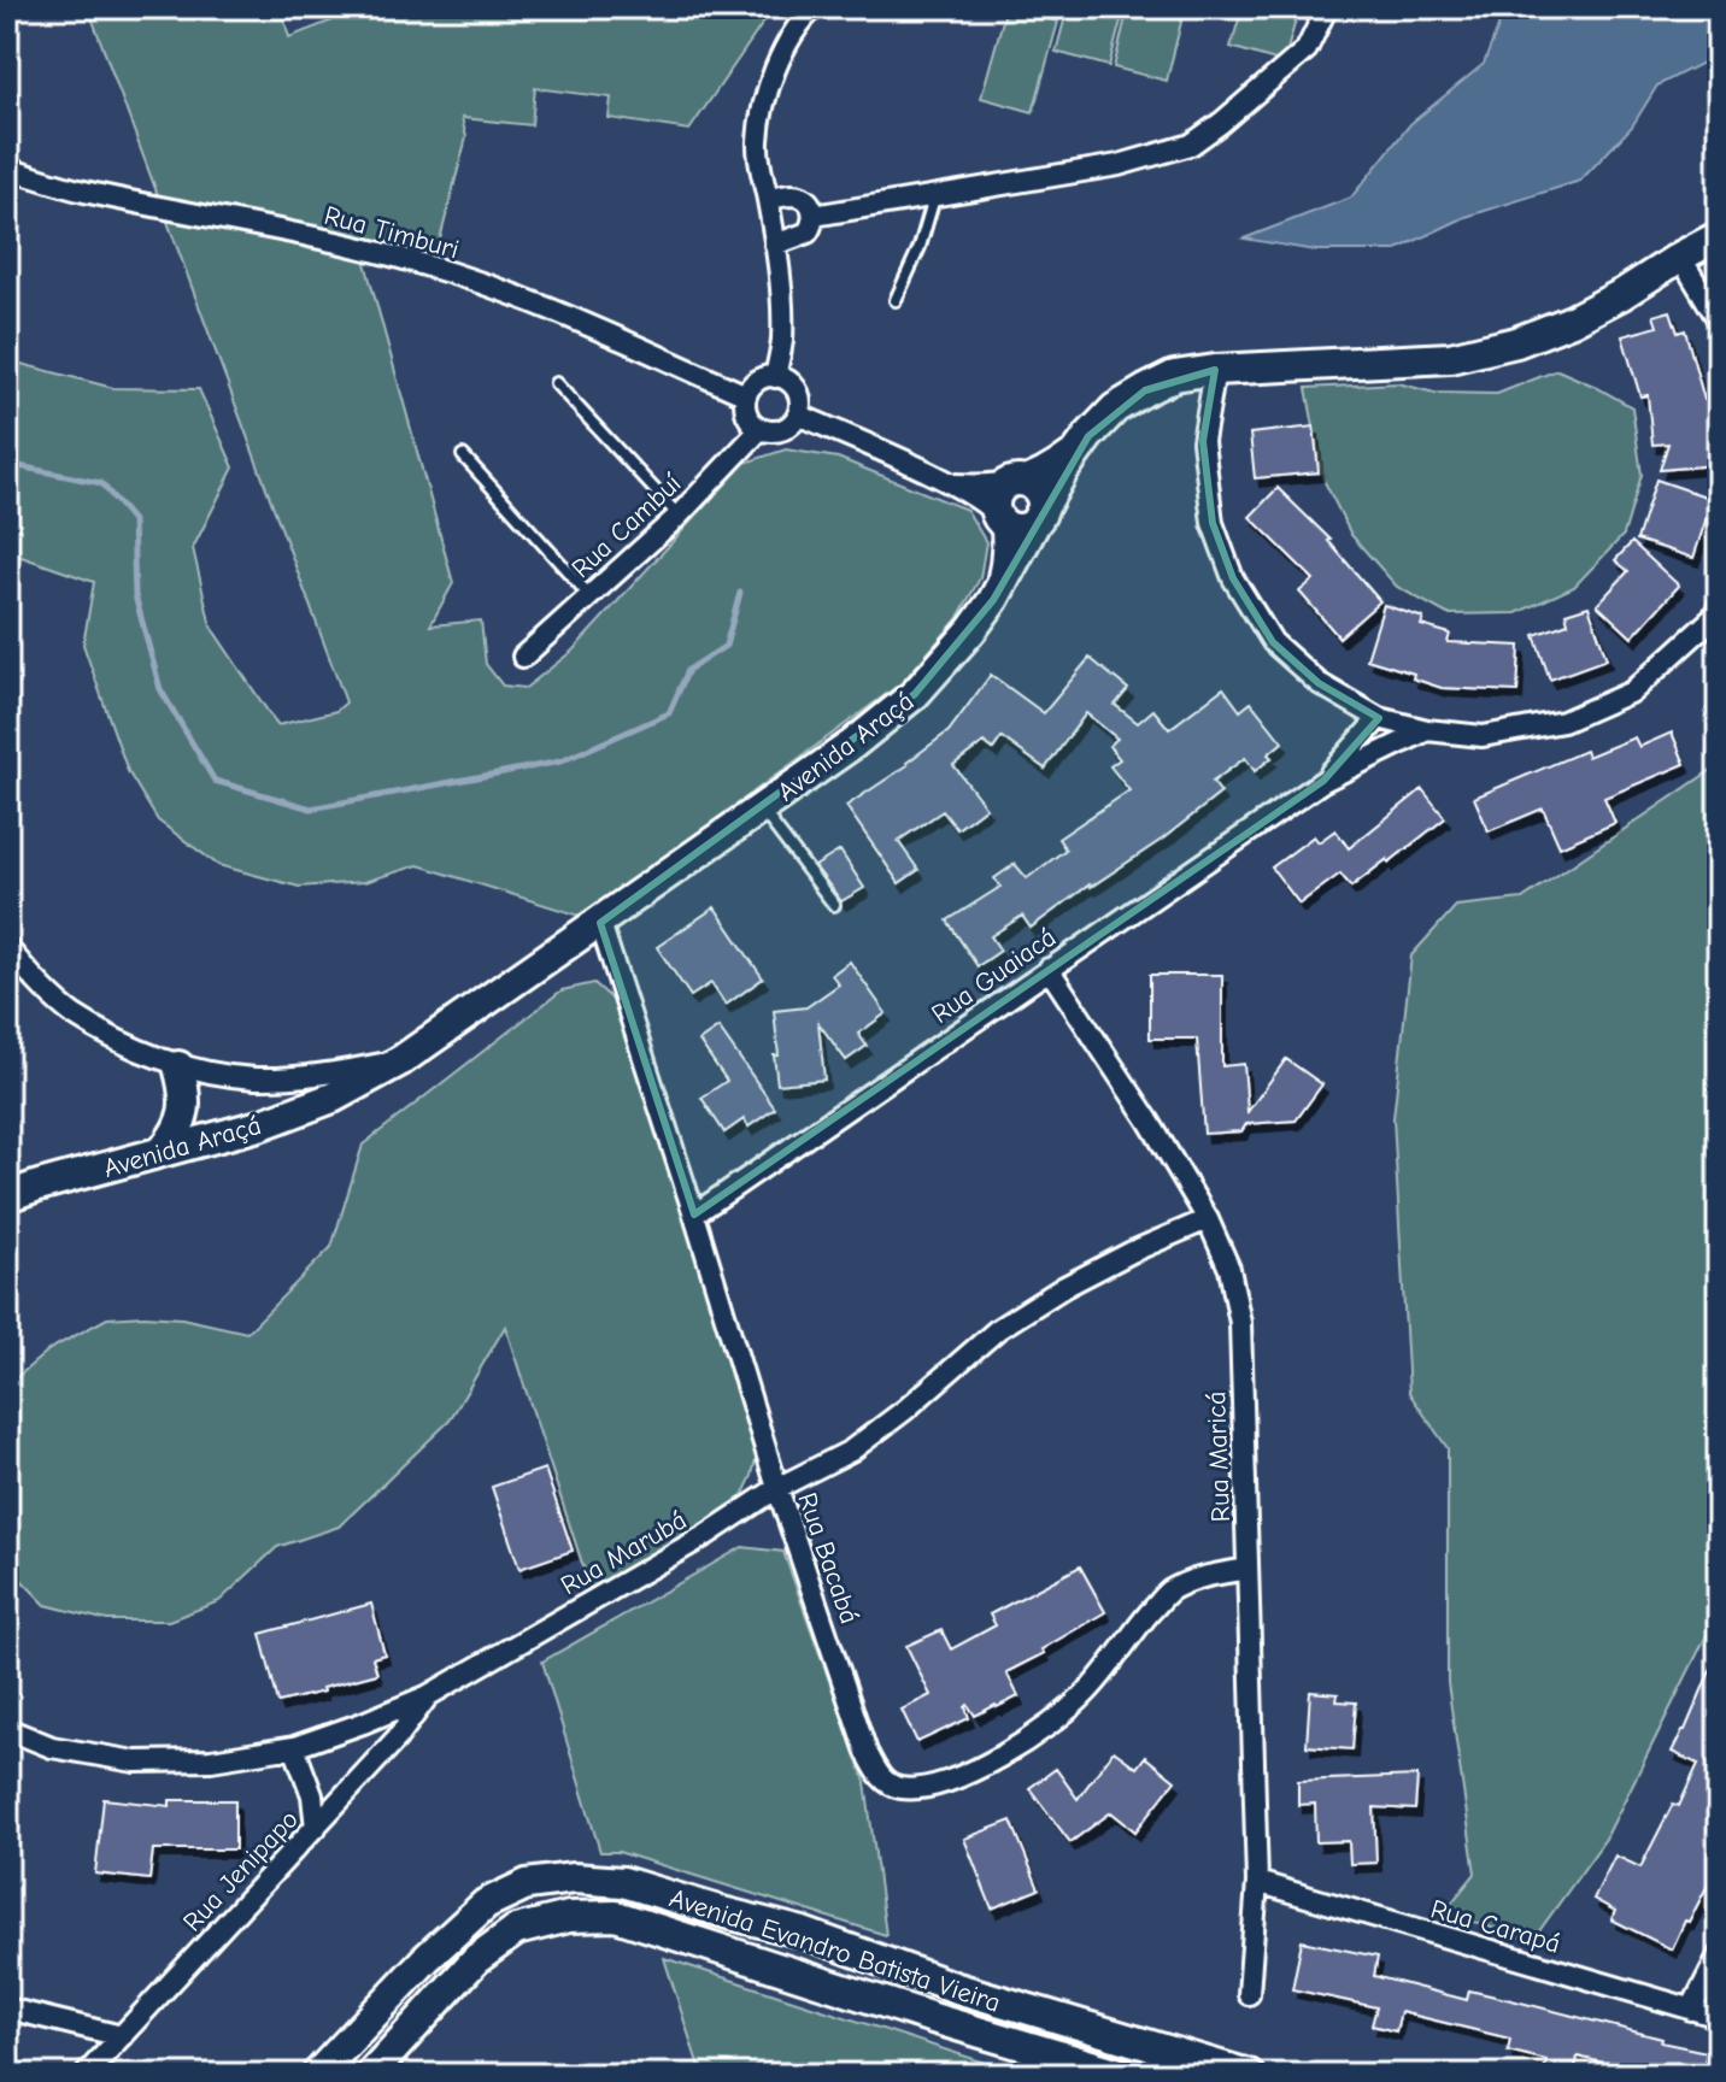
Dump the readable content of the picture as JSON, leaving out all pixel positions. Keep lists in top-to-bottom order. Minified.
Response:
{"streets":{"street":["Rua Timburi","Rua Cambuí","Avenida Araçá","Rua Guaiacá","Rua Maricá","Rua Marubá","Rua Bacabá","Rua Jenipapo","Rua Carapá","Avenida Evandro Batista Vieira"]},"crossings":[["Rua Timburi","Rua Cambuí"],["Avenida Araçá","Rua Bacabá"],["Rua Guaiacá","Rua Maricá"],["Rua Guaiacá","Rua Bacabá"],["Rua Maricá","Rua Marubá"],["Rua Maricá","Rua Bacabá"],["Rua Maricá","Rua Carapá"],["Rua Marubá","Rua Bacabá"],["Rua Marubá","Rua Jenipapo"]]}
